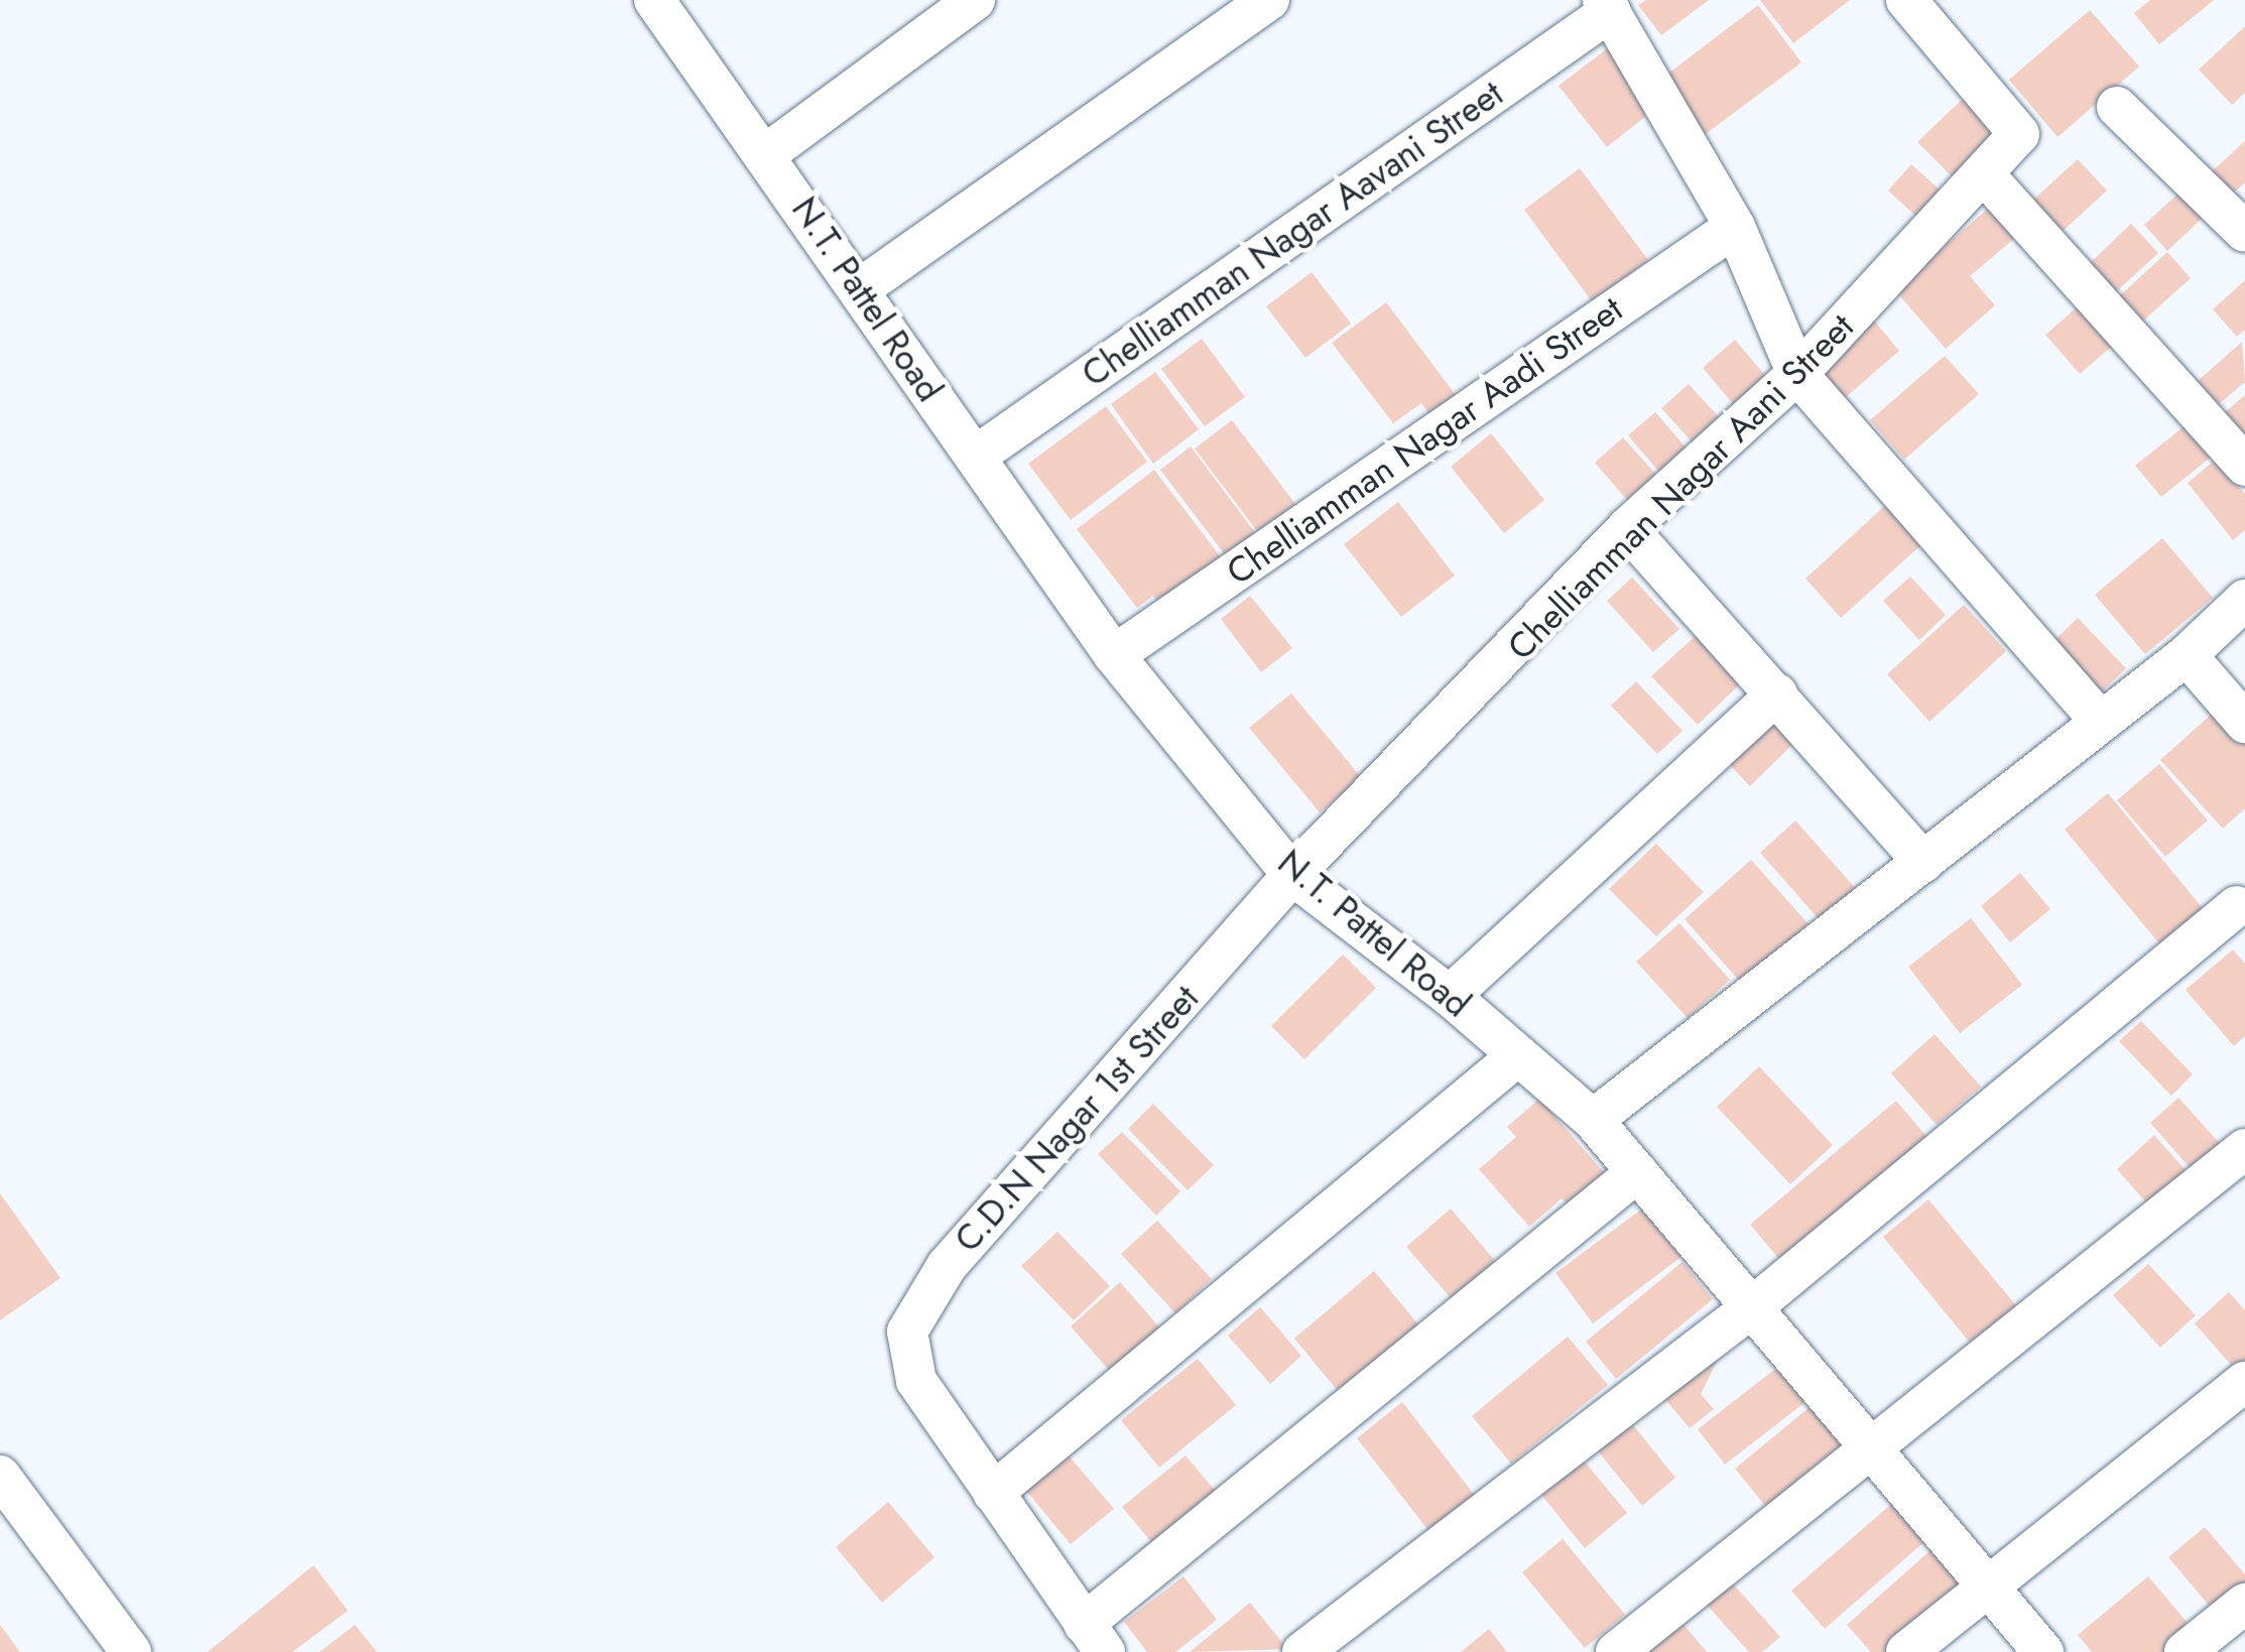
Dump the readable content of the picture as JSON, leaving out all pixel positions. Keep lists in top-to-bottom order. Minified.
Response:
{"streets":{"street":["Chelliamman Nagar Aavani Street","N.T. Pattel Road","Chelliamman Nagar Aadi Street","Chelliamman Nagar Aani Street","C.D.N Nagar 1st Street"]},"crossings":[["Chelliamman Nagar Aavani Street","N.T. Pattel Road"],["N.T. Pattel Road","Chelliamman Nagar Aadi Street"],["N.T. Pattel Road","Chelliamman Nagar Aani Street"],["N.T. Pattel Road","C.D.N Nagar 1st Street"],["Chelliamman Nagar Aani Street","C.D.N Nagar 1st Street"]]}
